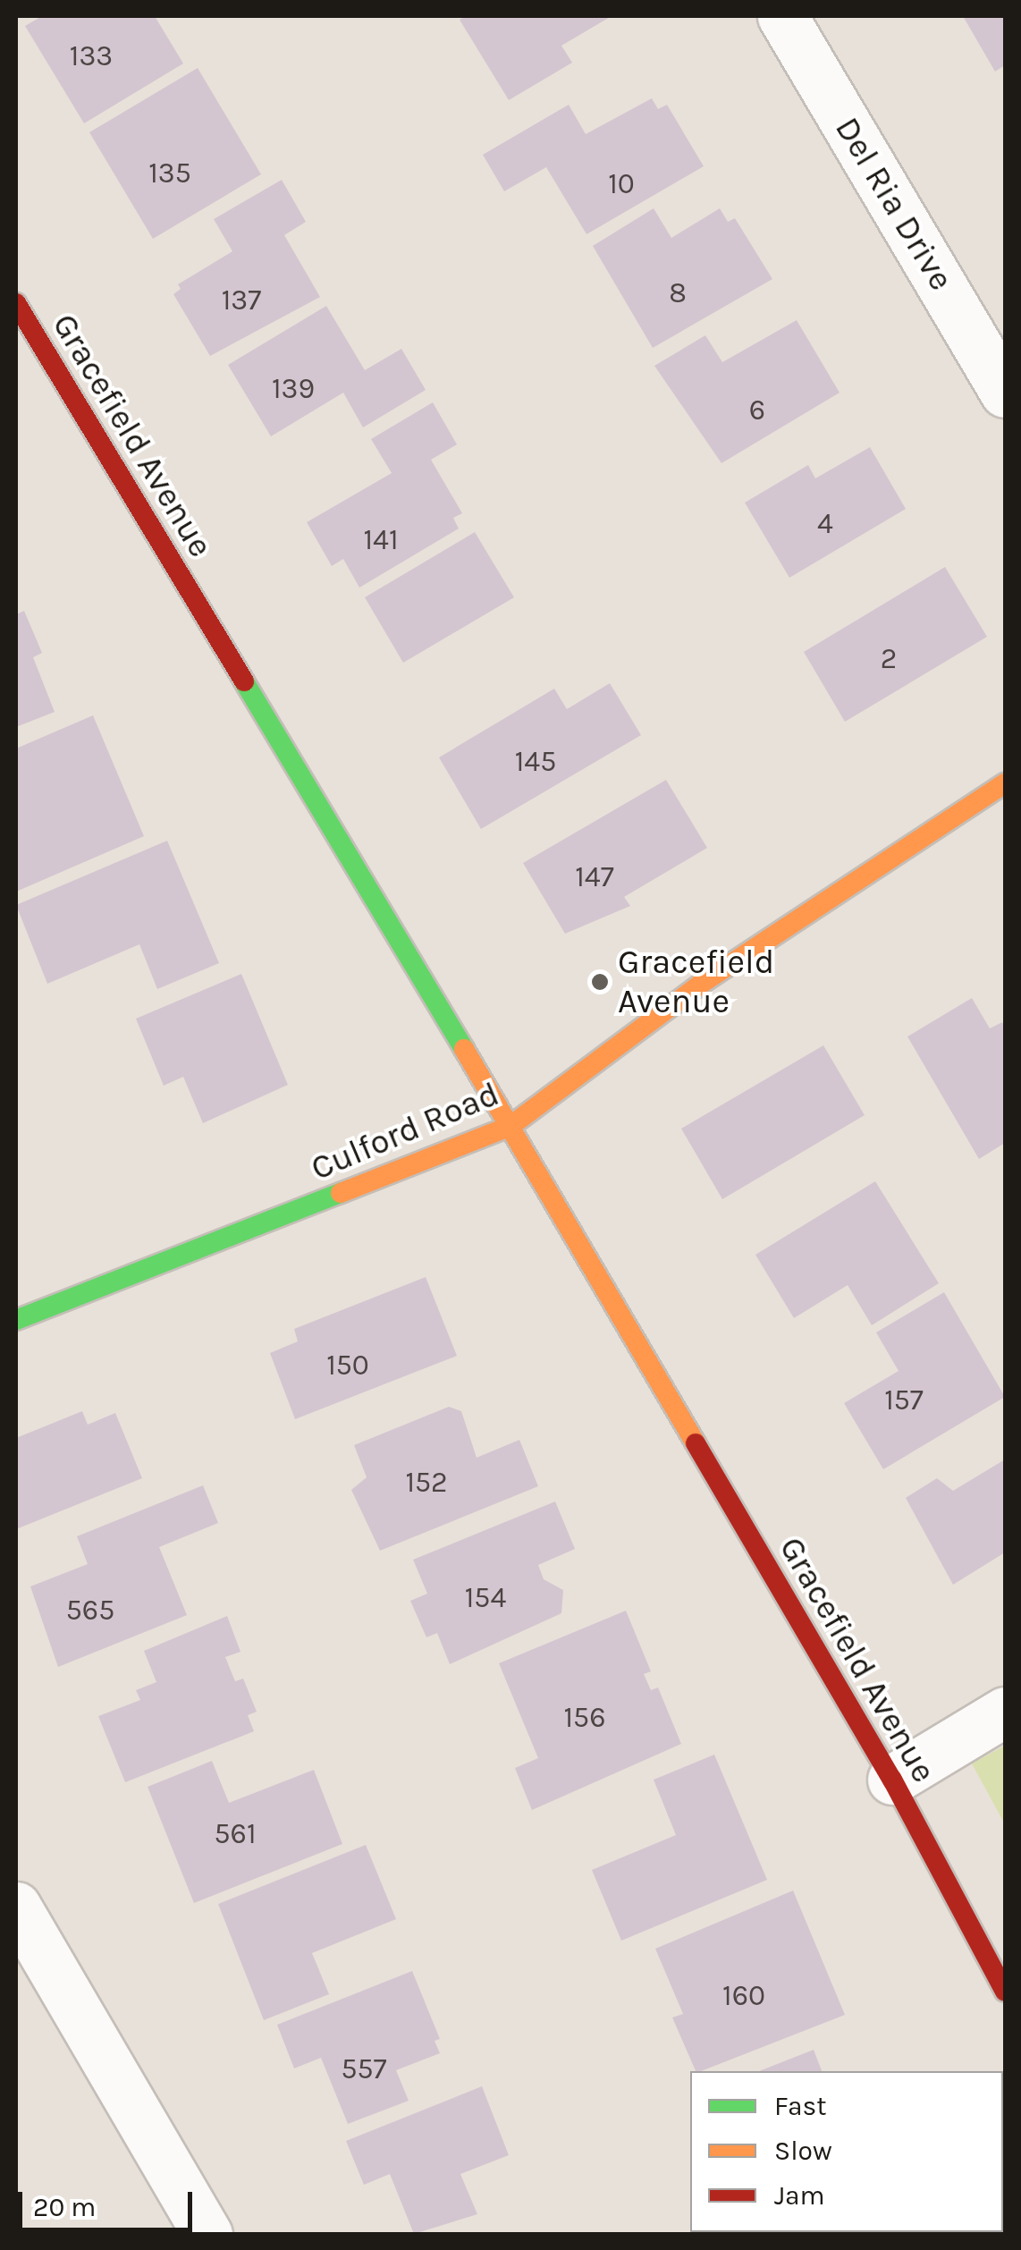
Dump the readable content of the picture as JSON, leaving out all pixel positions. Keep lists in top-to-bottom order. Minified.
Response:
{"streets":{"street":["Del Ria Drive","Gracefield Avenue","Culford Road"]},"crossings":[["Gracefield Avenue","Culford Road"]],"places":["Gracefield Avenue"],"house_numbers":["133","135","10","8","137","139","6","4","141","2","145","147","150","157","152","154","565","156","561","160","557"],"legend":["Fast","Slow","Jam"],"scale_bar":"20 m"}
